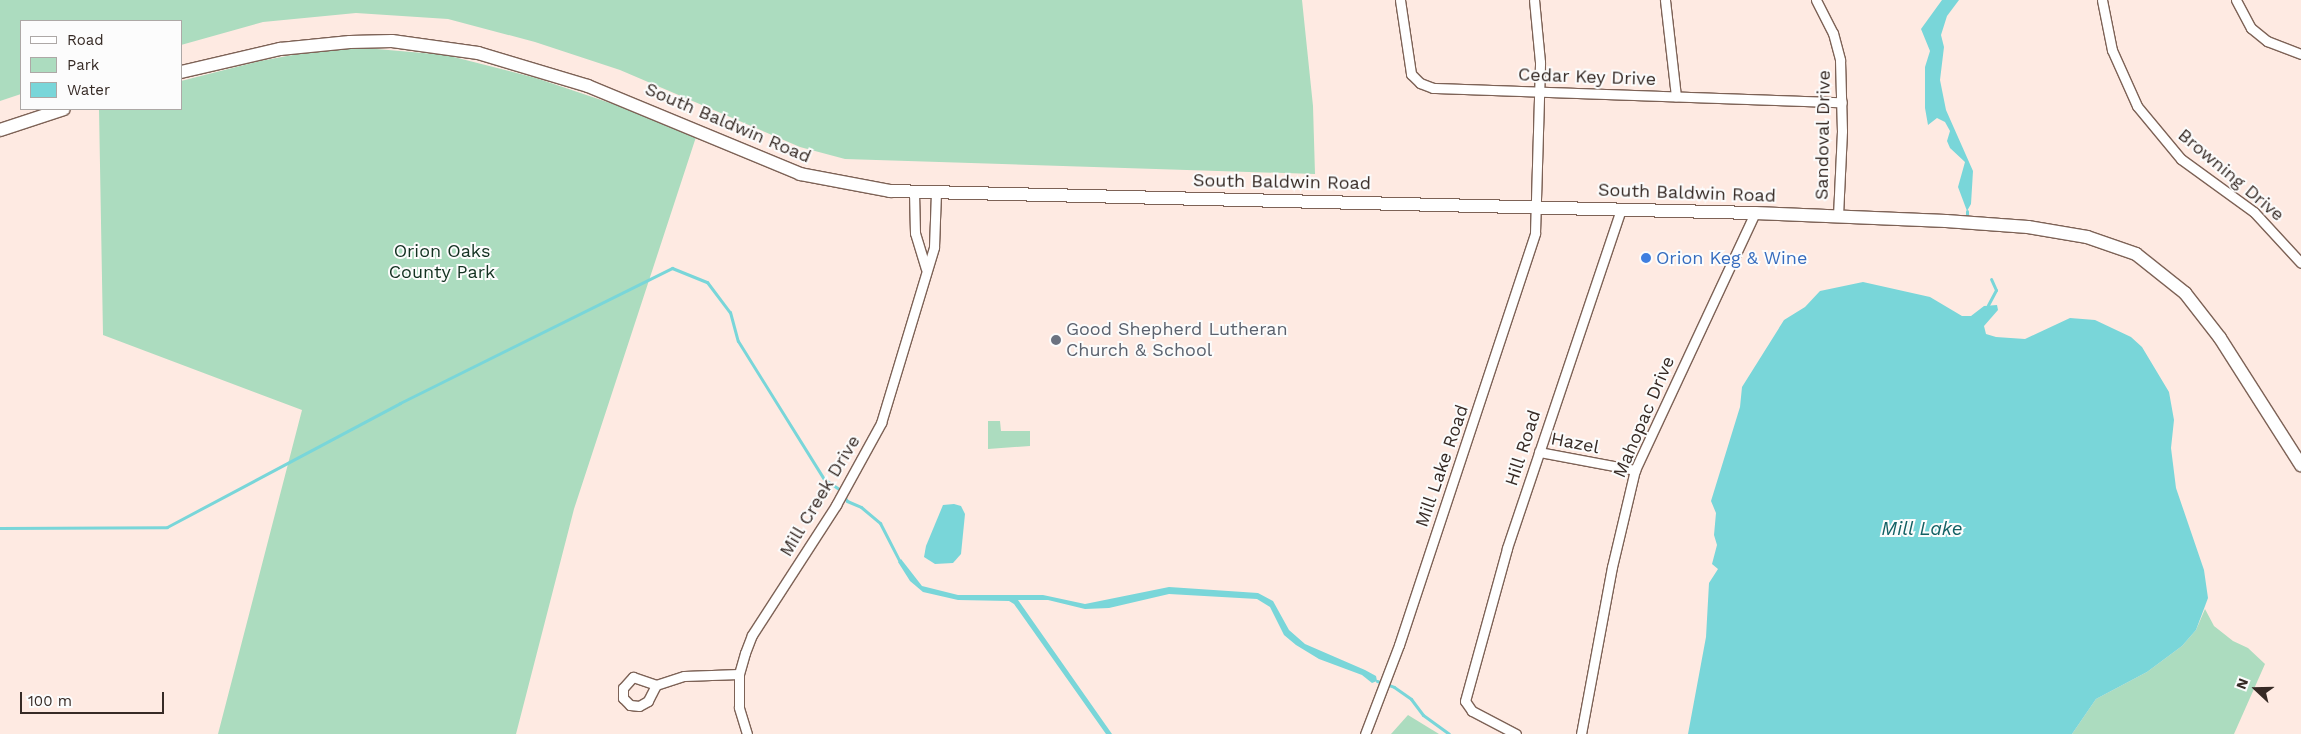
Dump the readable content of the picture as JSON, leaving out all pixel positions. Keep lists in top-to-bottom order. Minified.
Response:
{"streets":{"main road":["South Baldwin Road"],"street":["Cedar Key Drive","Sandoval Drive","Browning Drive","Mahopac Drive","Hazel","Hill Road","Mill Lake Road","Mill Creek Drive"]},"crossings":[["Cedar Key Drive","Sandoval Drive"],["Cedar Key Drive","Mill Lake Road"],["South Baldwin Road","Sandoval Drive"],["South Baldwin Road","Mahopac Drive"],["South Baldwin Road","Hill Road"],["South Baldwin Road","Mill Lake Road"],["South Baldwin Road","Mill Creek Drive"],["Mahopac Drive","Hazel"],["Hazel","Hill Road"]],"water":["Mill Lake"],"parks":["Orion Oaks County Park"],"places":["Orion Keg & Wine","Good Shepherd Lutheran Church & School"],"legend":["Road","Park","Water"],"scale_bar":"100 m","north":"left"}
